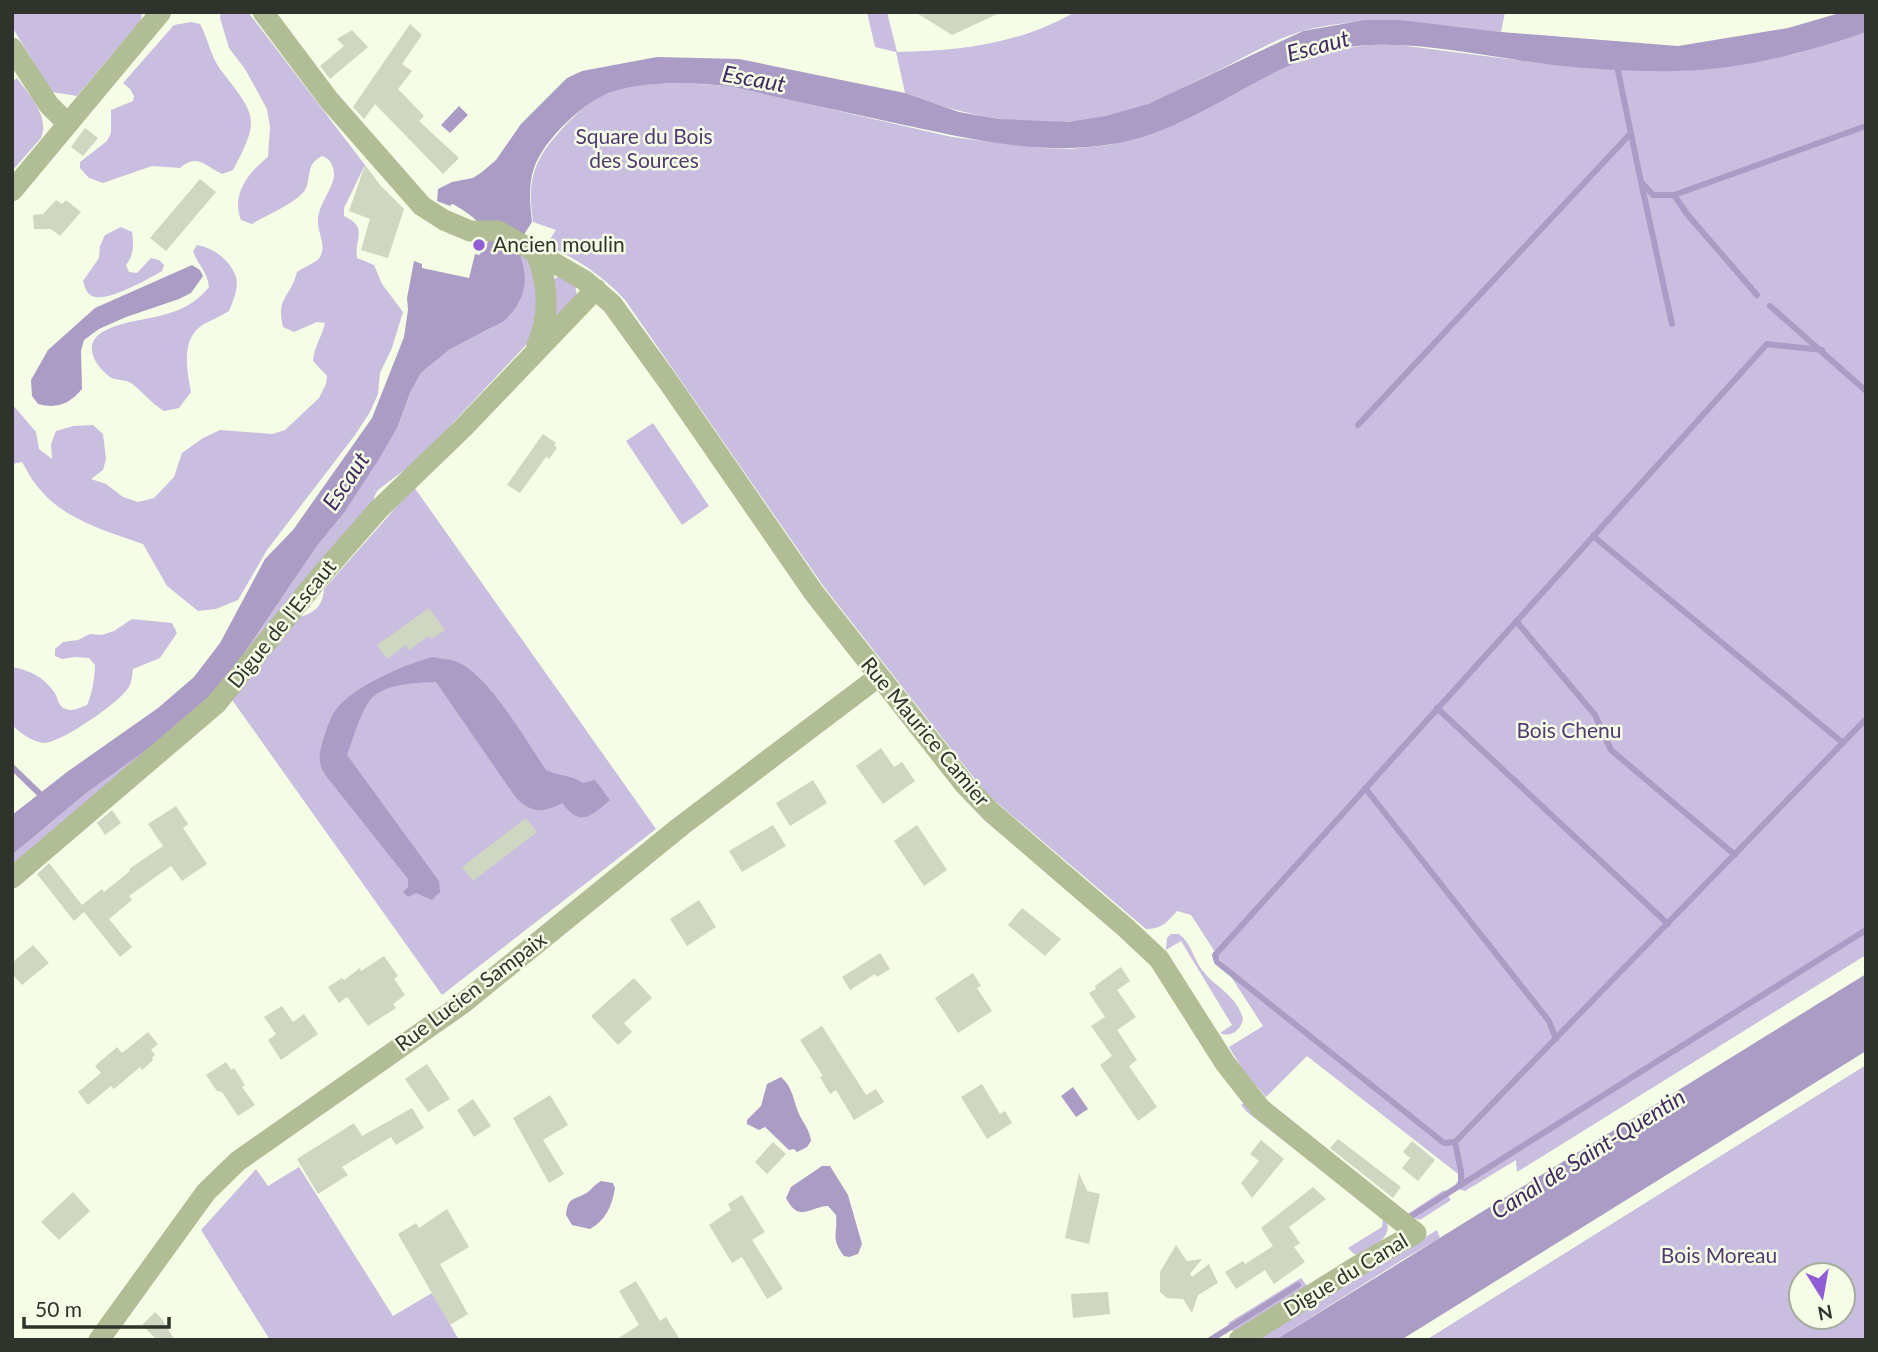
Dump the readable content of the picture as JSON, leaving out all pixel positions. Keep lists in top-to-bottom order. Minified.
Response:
{"streets":{"street":["Digue de l'Escaut","Rue Maurice Camier","Rue Lucien Sampaix","Digue du Canal"]},"crossings":[["Digue de l'Escaut","Rue Maurice Camier"],["Rue Maurice Camier","Rue Lucien Sampaix"],["Rue Maurice Camier","Digue du Canal"]],"water":["Escaut","Canal de Saint-Quentin"],"parks":["Square du Bois des Sources","Bois Chenu","Bois Moreau"],"places":["Ancien moulin"],"scale_bar":"50 m","north":"bottom"}
